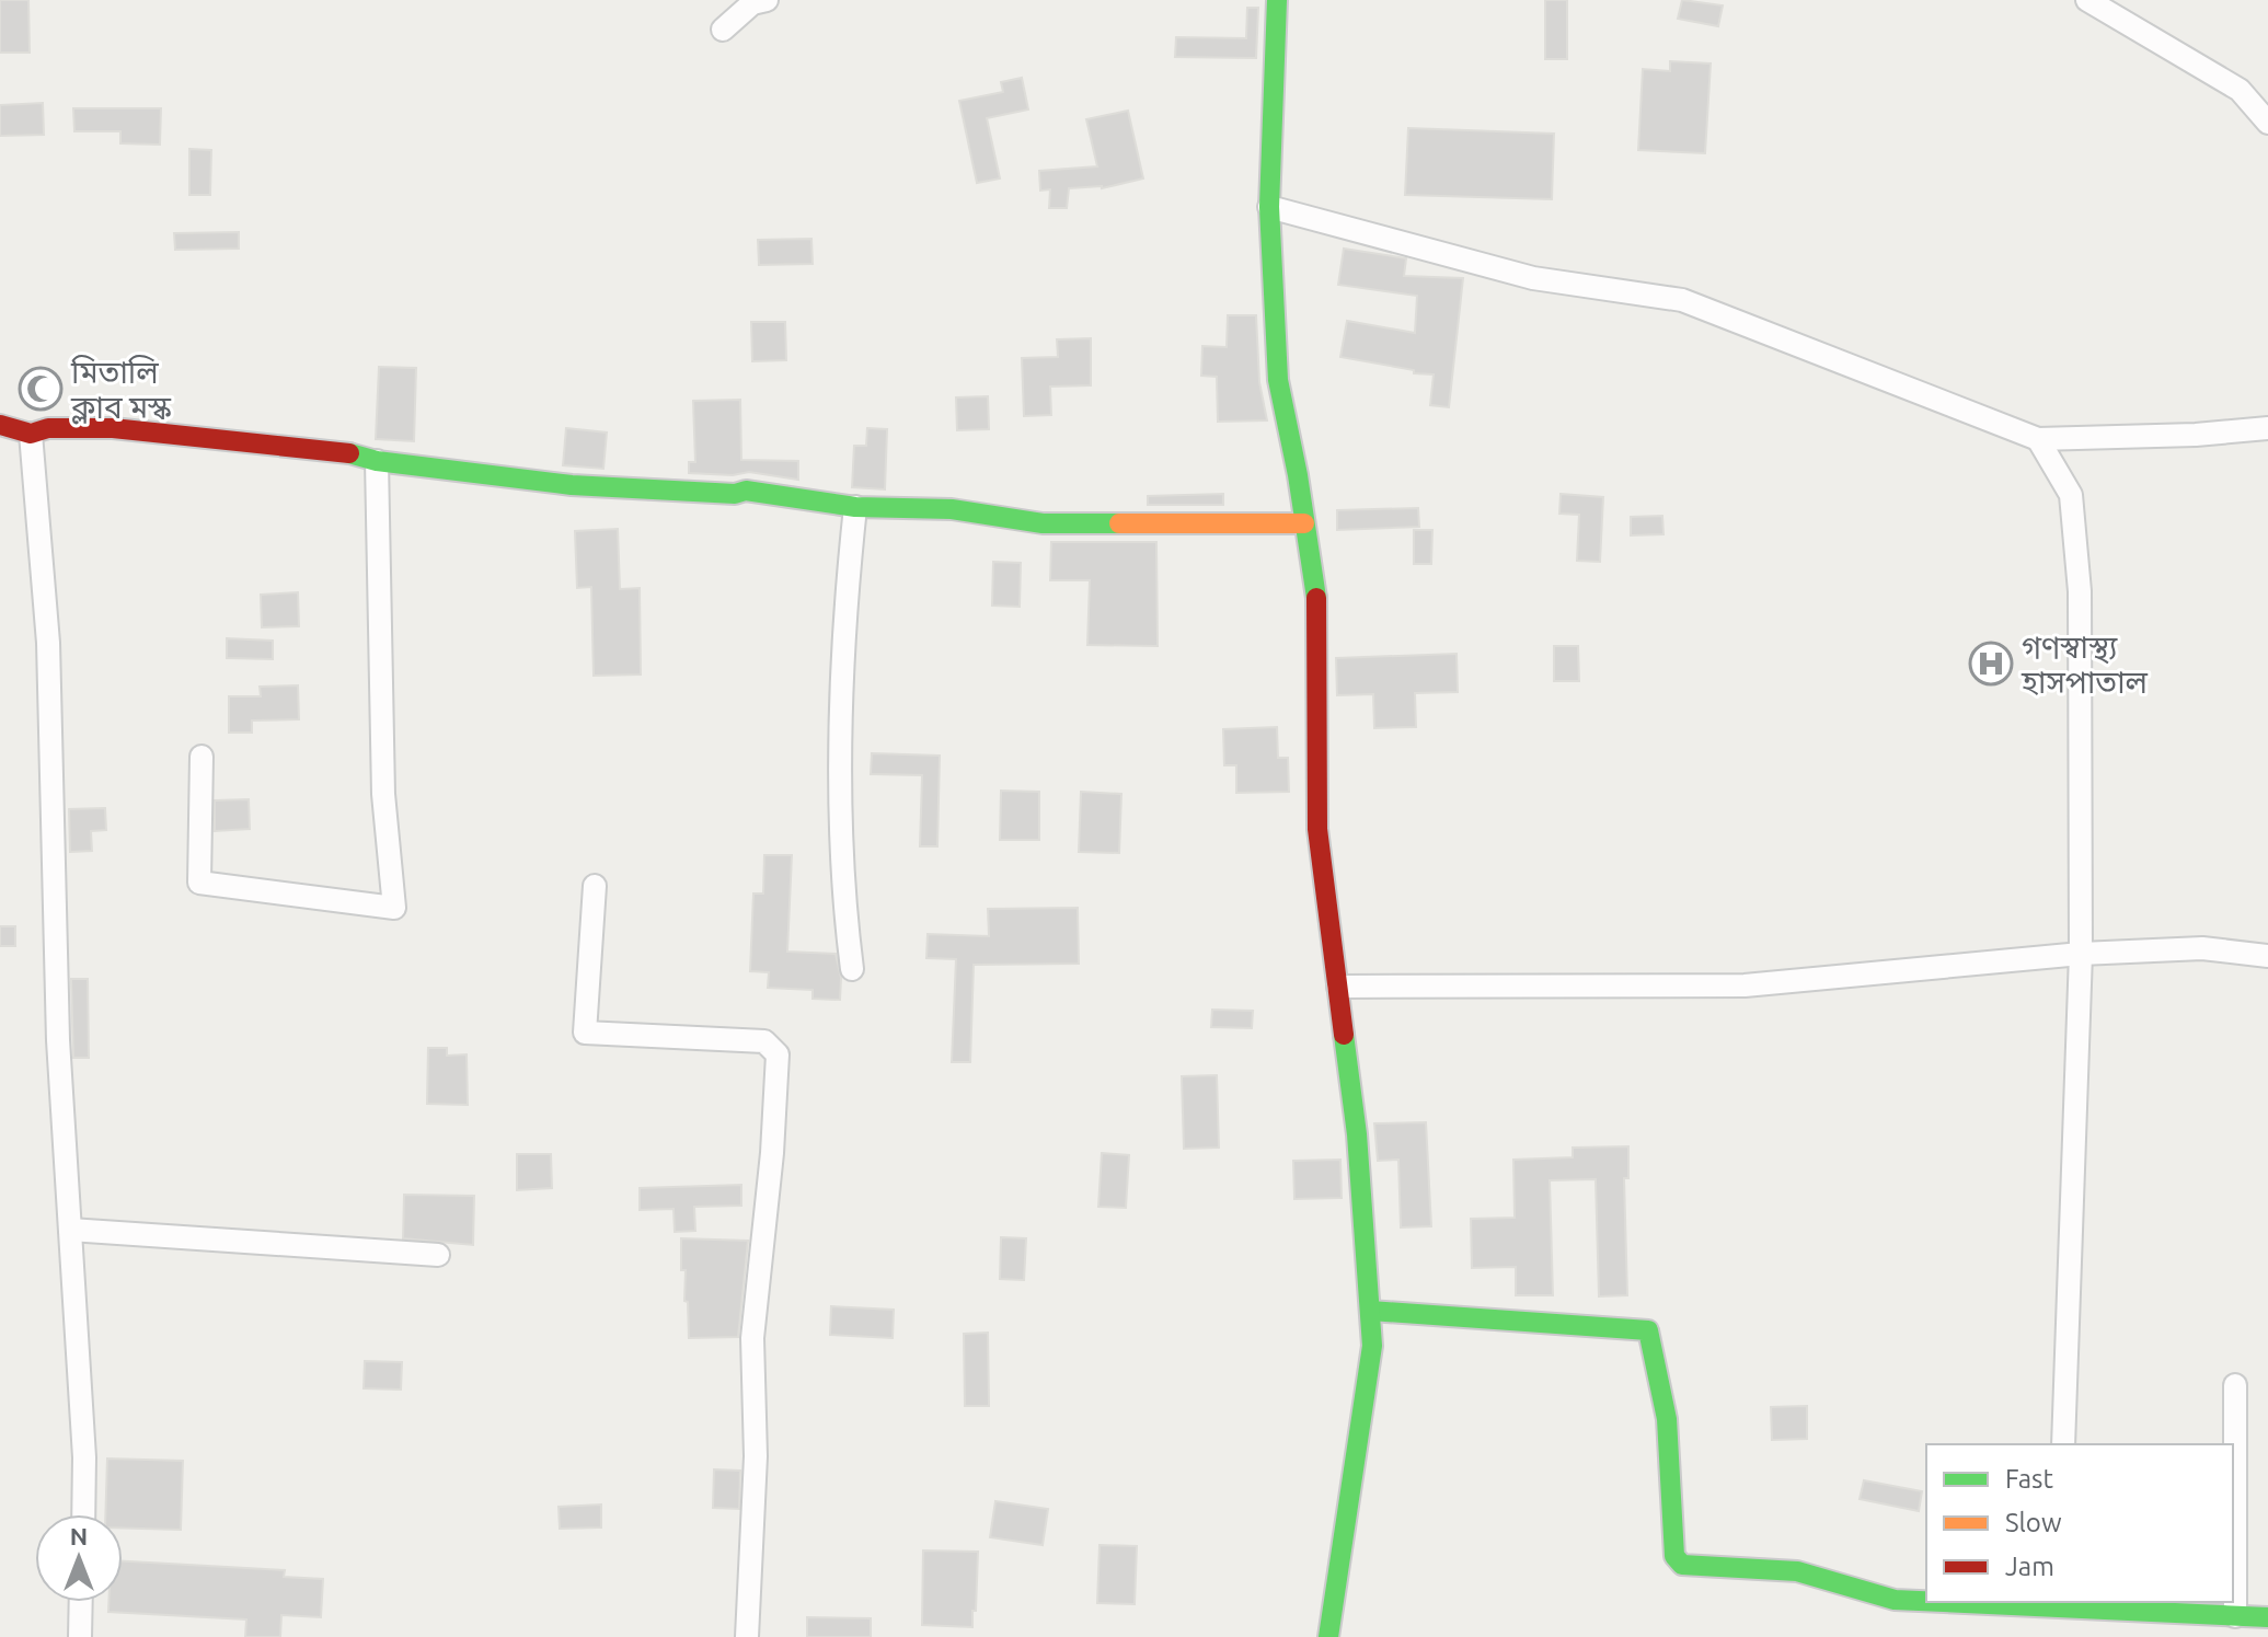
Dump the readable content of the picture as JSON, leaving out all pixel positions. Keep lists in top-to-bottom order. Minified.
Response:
{"places":{"mosque":["মিতালি ক্লাব মস্ক"],"hospital":["গণস্বাস্থ্য হাসপাতাল"]},"legend":["Fast","Slow","Jam"],"north":"top"}
